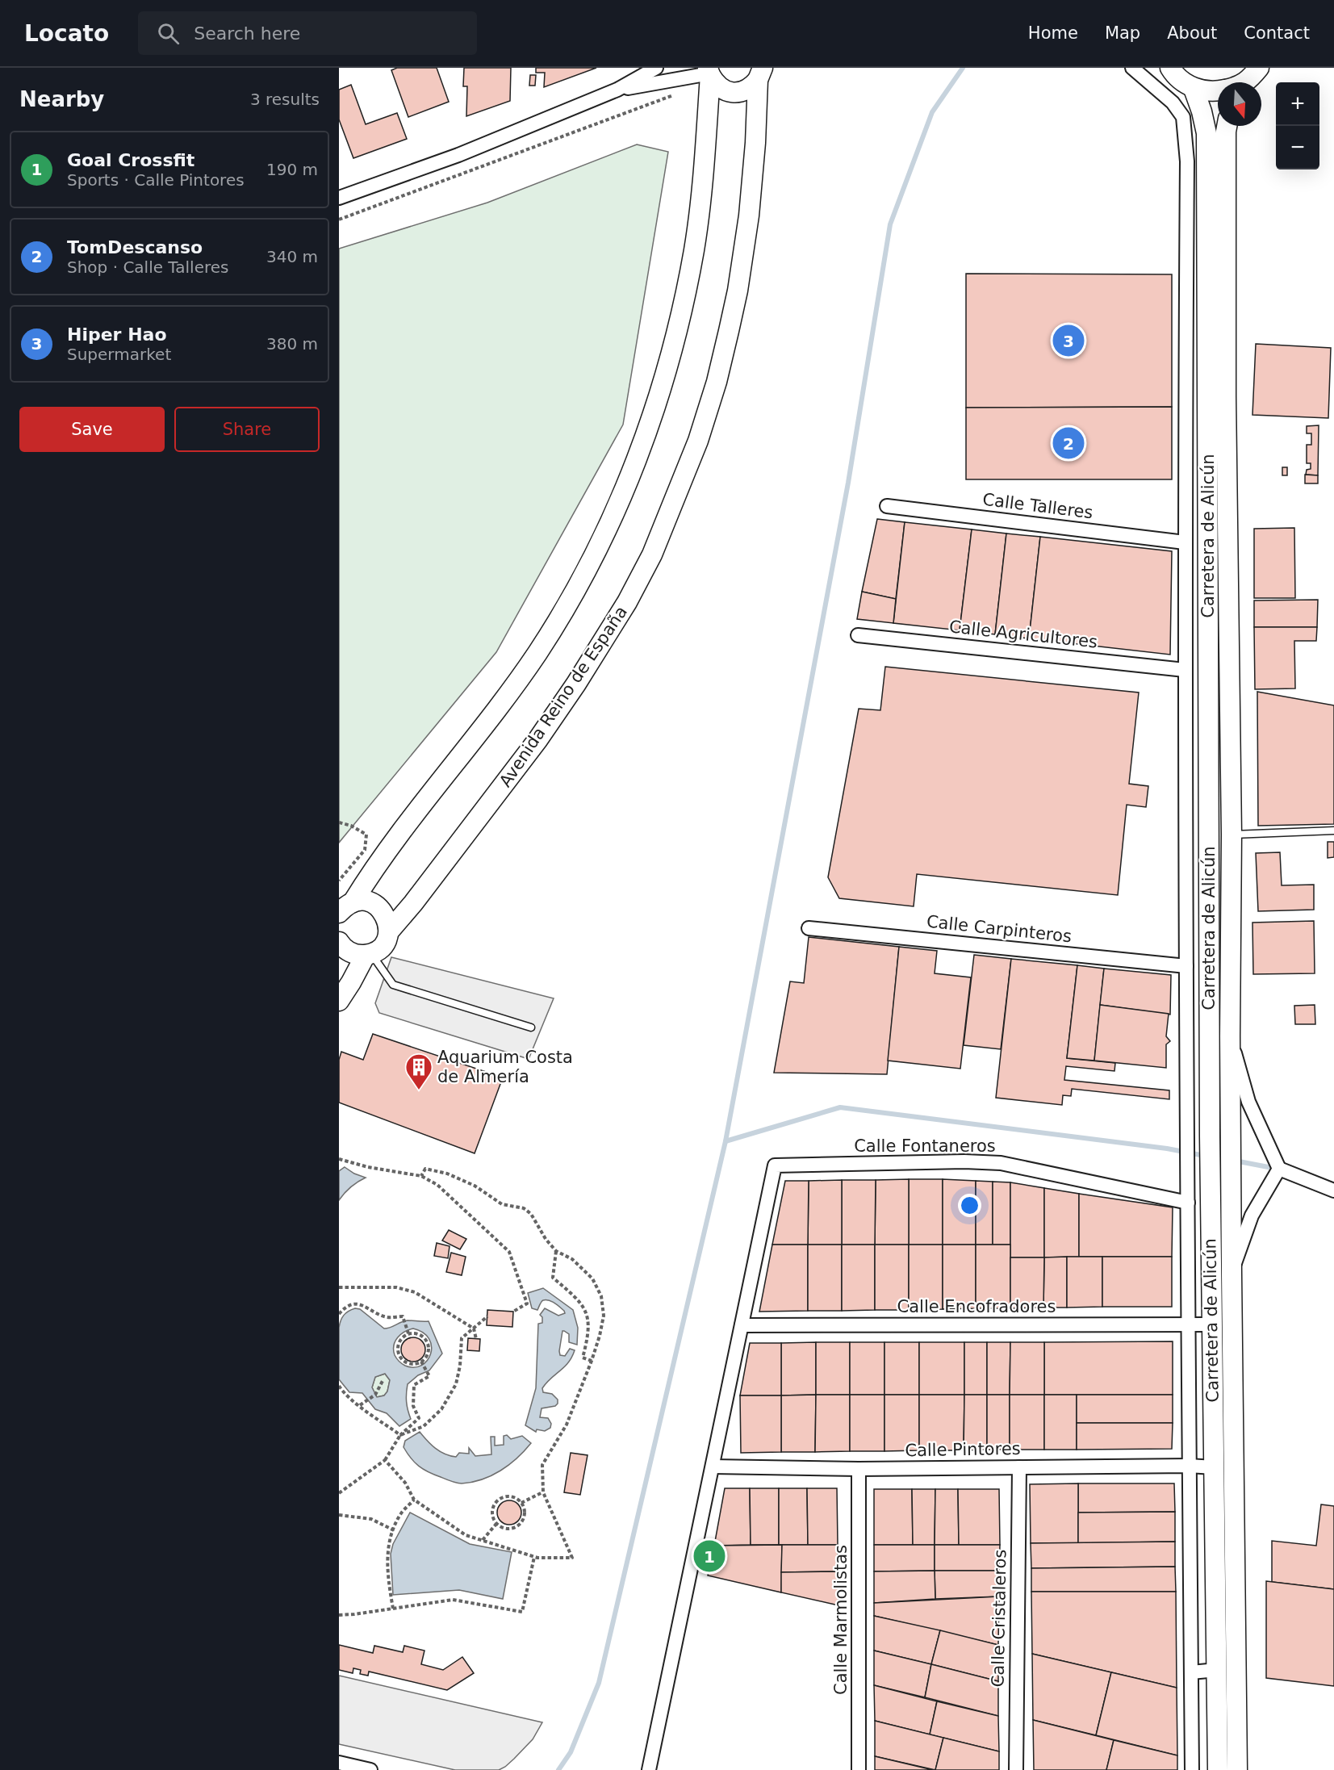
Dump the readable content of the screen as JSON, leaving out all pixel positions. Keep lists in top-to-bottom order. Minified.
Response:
{"streets":{"main road":["Carretera de Alicún","Avenida Reino de España"],"street":["Calle Talleres","Calle Agricultores","Calle Carpinteros","Calle Fontaneros","Calle Encofradores","Calle Pintores","Calle Cristaleros","Calle Marmolistas"]},"crossings":[["Carretera de Alicún","Calle Encofradores"],["Carretera de Alicún","Calle Pintores"],["Calle Fontaneros","Calle Encofradores"],["Calle Pintores","Calle Cristaleros"],["Calle Pintores","Calle Marmolistas"]],"places":{"building":["Aquarium Costa de Almería"]},"north":"bottom","page":{"header":"Locato","search":"Search here","nav":["Home","Map","About","Contact"],"heading":["Nearby","3 results"],"map_buttons":["+","−"],"list":[{"mark":"1","name":"Goal Crossfit","note":"Sports · Calle Pintores","value":"190 m"},{"mark":"2","name":"TomDescanso","note":"Shop · Calle Talleres","value":"340 m"},{"mark":"3","name":"Hiper Hao","note":"Supermarket","value":"380 m"}],"pins":["3","2","1"],"buttons":["Save","Share"]}}
